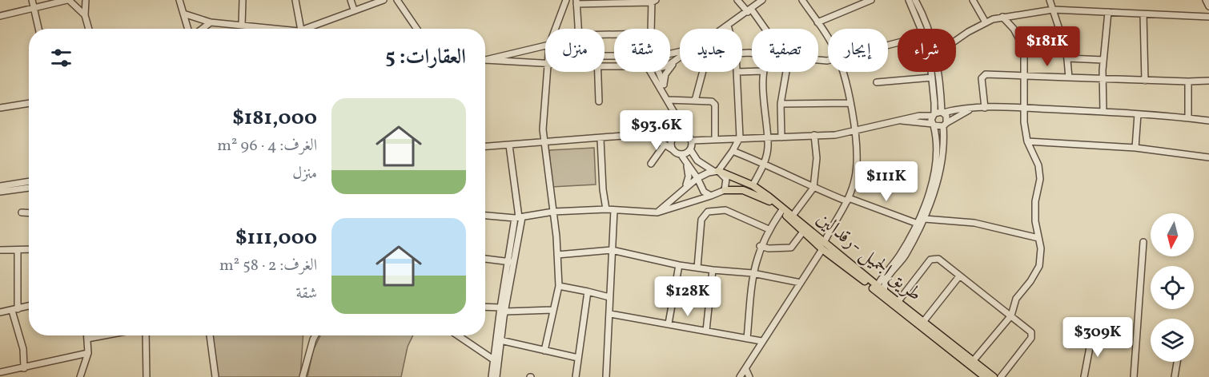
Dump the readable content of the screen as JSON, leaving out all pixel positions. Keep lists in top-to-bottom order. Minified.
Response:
{"streets":{"main road":["طريق الجميل -رقدالين"]},"north":"bottom","page":{"price":["$181K","$93.6K","$111K","$128K","$309K"],"chip":["شراء","إيجار","تصفية","جديد","شقة","منزل"],"heading":"العقارات: 5","list":[{"name":"$181,000","note":"الغرف: 4 · 96 m² · منزل"},{"name":"$111,000","note":"الغرف: 2 · 58 m² · شقة"}]}}
